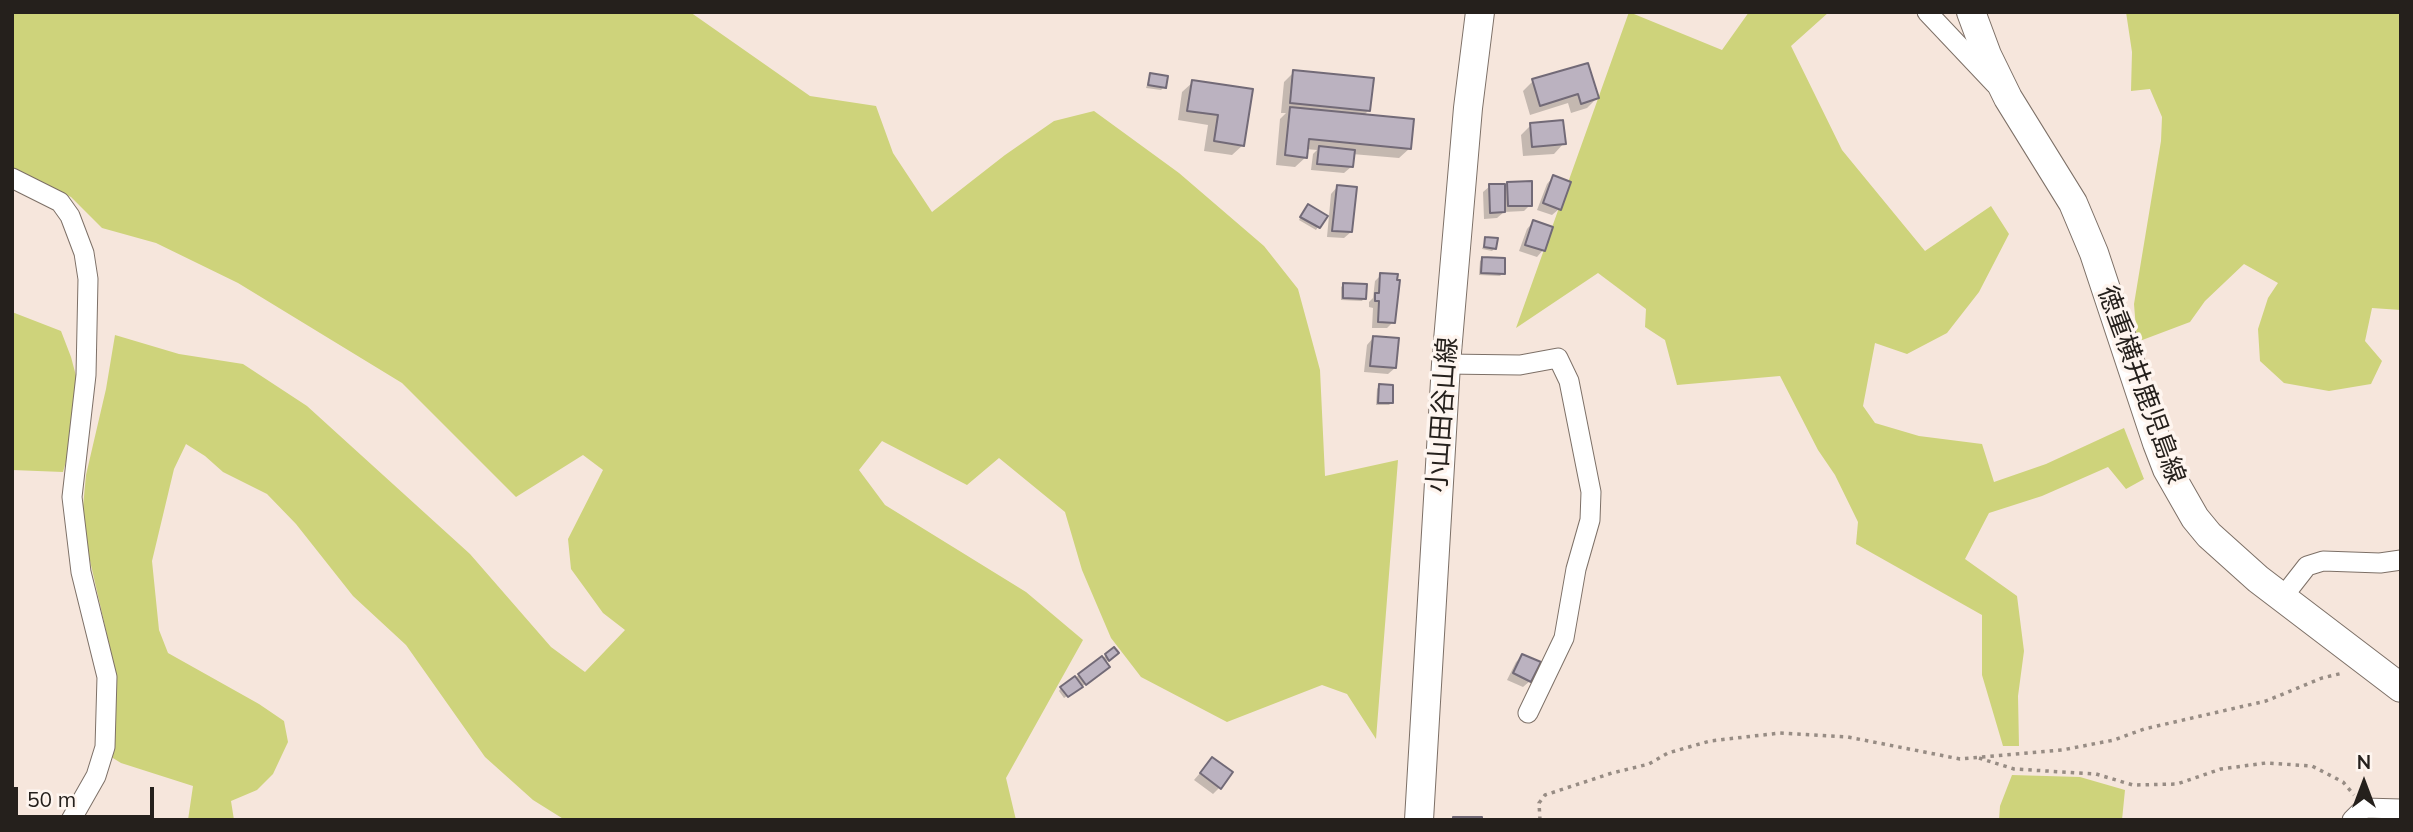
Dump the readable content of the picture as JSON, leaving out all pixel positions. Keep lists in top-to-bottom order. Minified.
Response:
{"streets":{"main road":["徳重横井鹿児島線","小山田谷山線"]},"scale_bar":"50 m","north":"top"}
